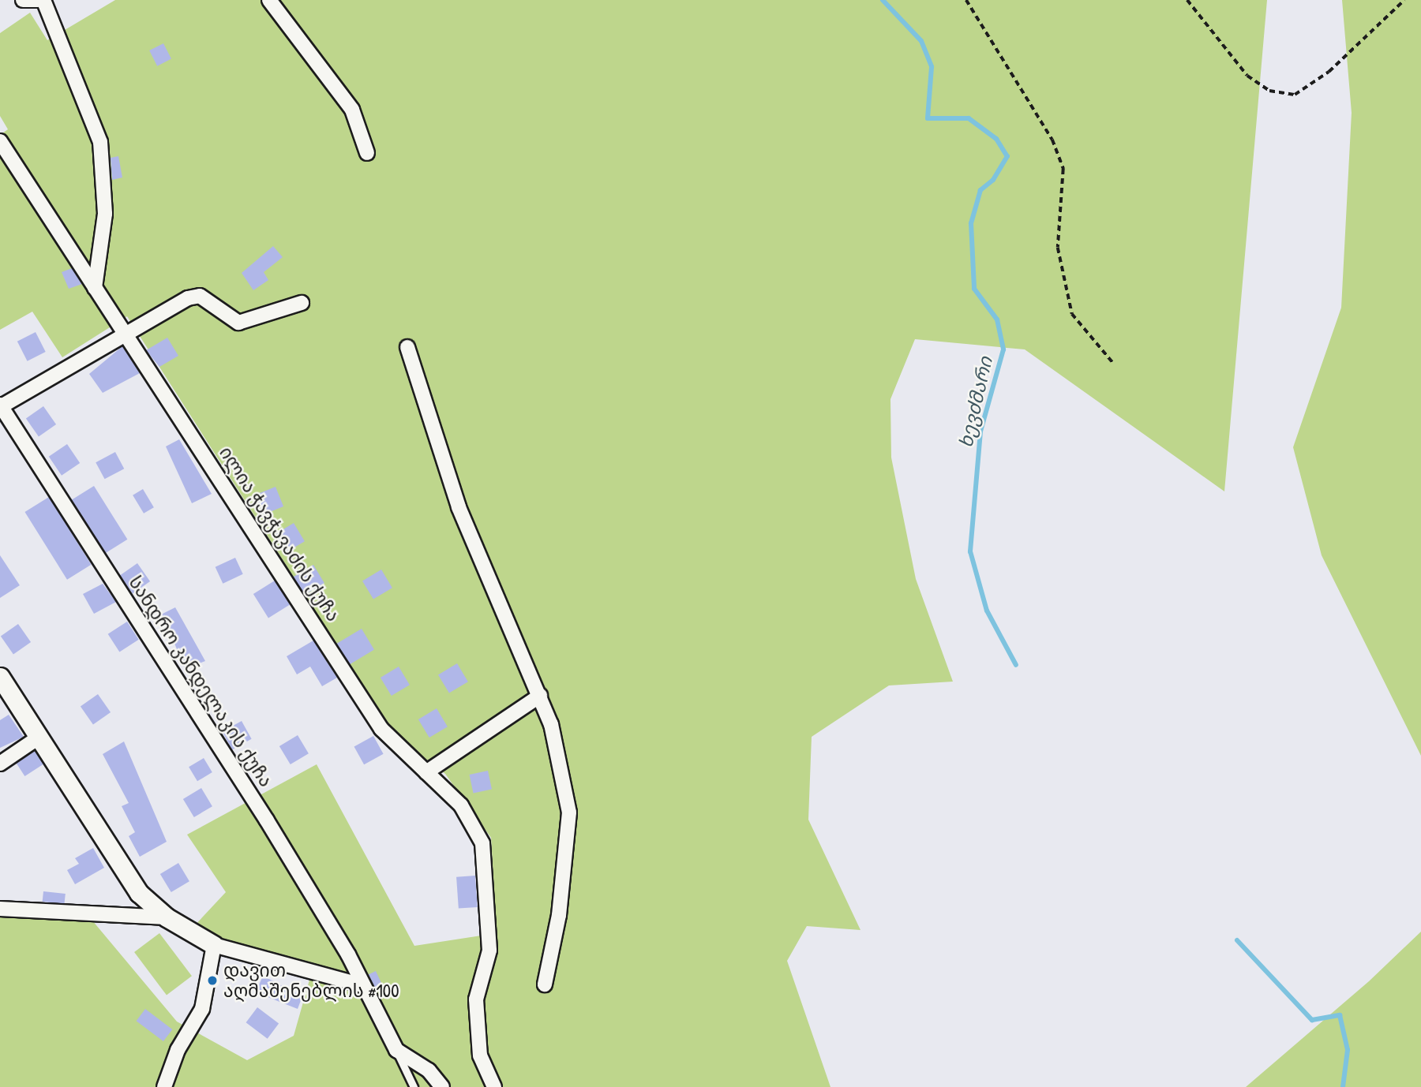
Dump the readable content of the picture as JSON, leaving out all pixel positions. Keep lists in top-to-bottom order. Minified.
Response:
{"streets":{"street":["ილია ჭავჭავაძის ქუჩა","სანდრო კანდელაკის ქუჩა"]},"water":["ხევძმარი"],"places":["დავით აღმაშენებლის #100"]}
